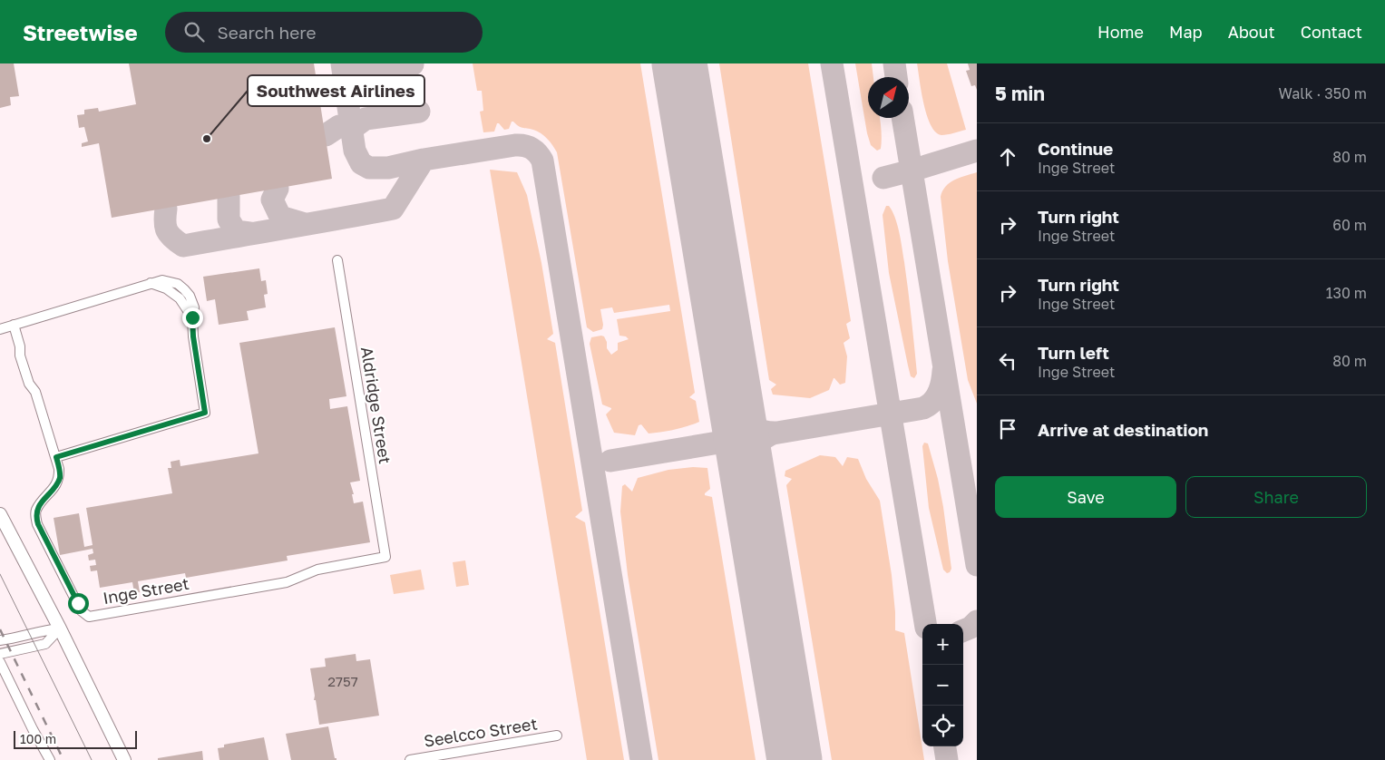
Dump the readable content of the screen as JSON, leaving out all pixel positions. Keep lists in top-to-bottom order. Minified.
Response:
{"streets":{"street":["Aldridge Street","Inge Street","Seelcco Street"]},"crossings":[["Aldridge Street","Inge Street"]],"places":["Southwest Airlines"],"house_numbers":["2757"],"scale_bar":"100 m","north":"top right","page":{"header":"Streetwise","search":"Search here","nav":["Home","Map","About","Contact"],"heading":["5 min","Walk · 350 m"],"list":[["Continue","Inge Street","80 m"],["Turn right","Inge Street","60 m"],["Turn right","Inge Street","130 m"],["Turn left","Inge Street","80 m"],"Arrive at destination"],"buttons":["Save","Share"],"map_buttons":["+","−"],"scale":"100 m"}}
